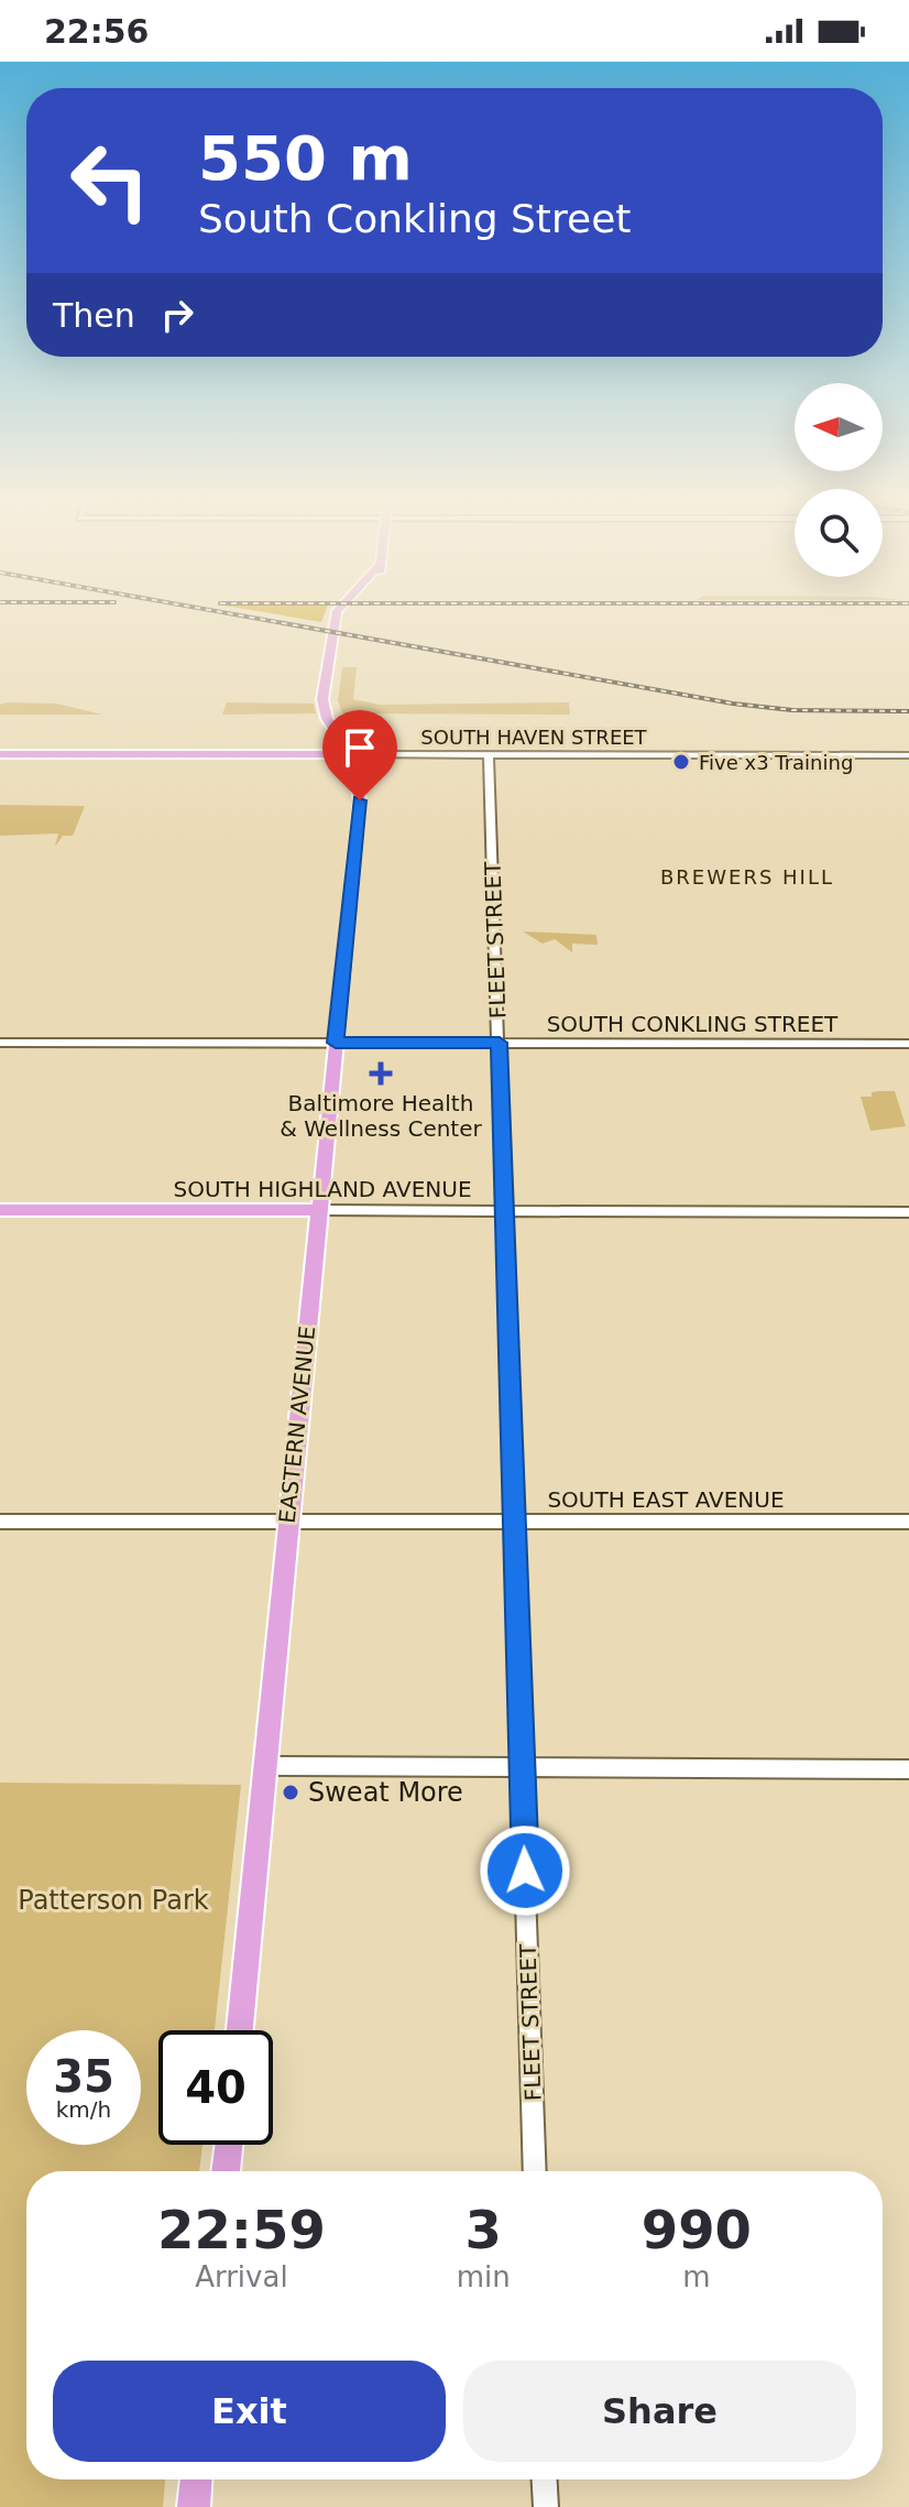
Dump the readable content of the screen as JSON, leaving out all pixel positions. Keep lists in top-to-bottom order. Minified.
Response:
{"streets":{"main road":["SOUTH HAVEN STREET","SOUTH HIGHLAND AVENUE","EASTERN AVENUE"],"street":["FLEET STREET","SOUTH CONKLING STREET","SOUTH EAST AVENUE"]},"crossings":[["SOUTH HAVEN STREET","FLEET STREET"],["SOUTH HAVEN STREET","EASTERN AVENUE"],["FLEET STREET","SOUTH CONKLING STREET"],["FLEET STREET","SOUTH HIGHLAND AVENUE"],["FLEET STREET","SOUTH EAST AVENUE"],["SOUTH CONKLING STREET","EASTERN AVENUE"],["SOUTH HIGHLAND AVENUE","EASTERN AVENUE"],["EASTERN AVENUE","SOUTH EAST AVENUE"]],"districts":["BREWERS HILL"],"parks":["Patterson Park"],"places":{"other":["Five x3 Training","Sweat More"],"health":["Baltimore Health & Wellness Center"]},"north":"left","page":{"status":"22:56","turn":["550 m","South Conkling Street"],"then":"Then","speed":"35 km/h","limit":"40","eta":["22:59","Arrival","3","min","990","m"],"buttons":["Exit","Share"]}}
